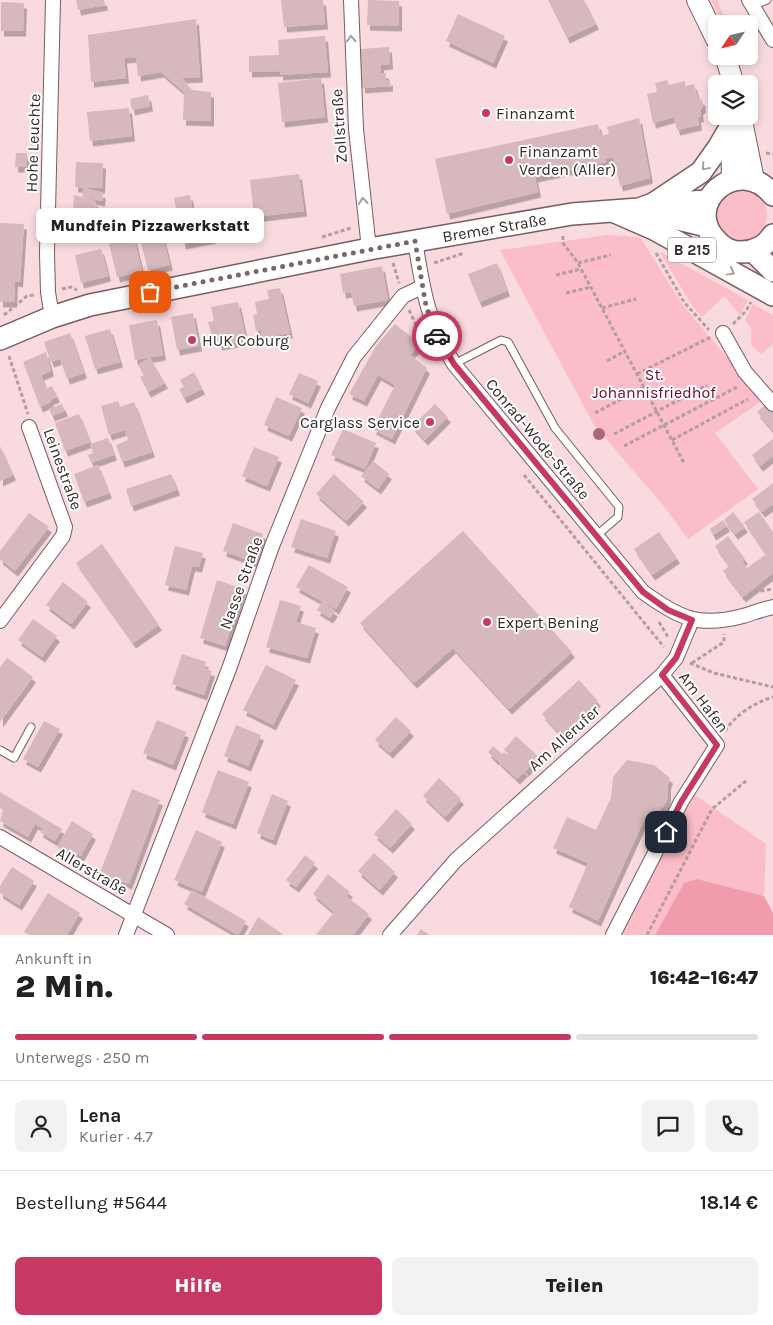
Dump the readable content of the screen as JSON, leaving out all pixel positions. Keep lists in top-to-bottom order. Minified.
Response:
{"streets":{"main road":["Bremer Straße","B 215"],"street":["Zollstraße","Hohe Leuchte","Conrad-Wode-Straße","Leinestraße","Nasse Straße","Am Hafen","Am Allerufer","Allerstraße"]},"crossings":[["Zollstraße","Bremer Straße"],["Hohe Leuchte","Bremer Straße"],["Bremer Straße","B 215"],["Bremer Straße","Conrad-Wode-Straße"],["Conrad-Wode-Straße","Nasse Straße"],["Conrad-Wode-Straße","Am Allerufer"],["Nasse Straße","Allerstraße"],["Am Hafen","Am Allerufer"]],"one_way":["Zollstraße"],"parks":["St. Johannisfriedhof"],"places":["Finanzamt","Finanzamt Verden (Aller)","Mundfein Pizzawerkstatt","HUK Coburg","Carglass Service","Expert Bening"],"north":"bottom left","page":{"bubble":"Mundfein Pizzawerkstatt","heading":["2 Min.","Ankunft in","16:42–16:47"],"panel":["Lena","Kurier · 4.7","Bestellung #5644","18.14 €"],"bar":"Unterwegs · 250 m","buttons":["Hilfe","Teilen"]}}
